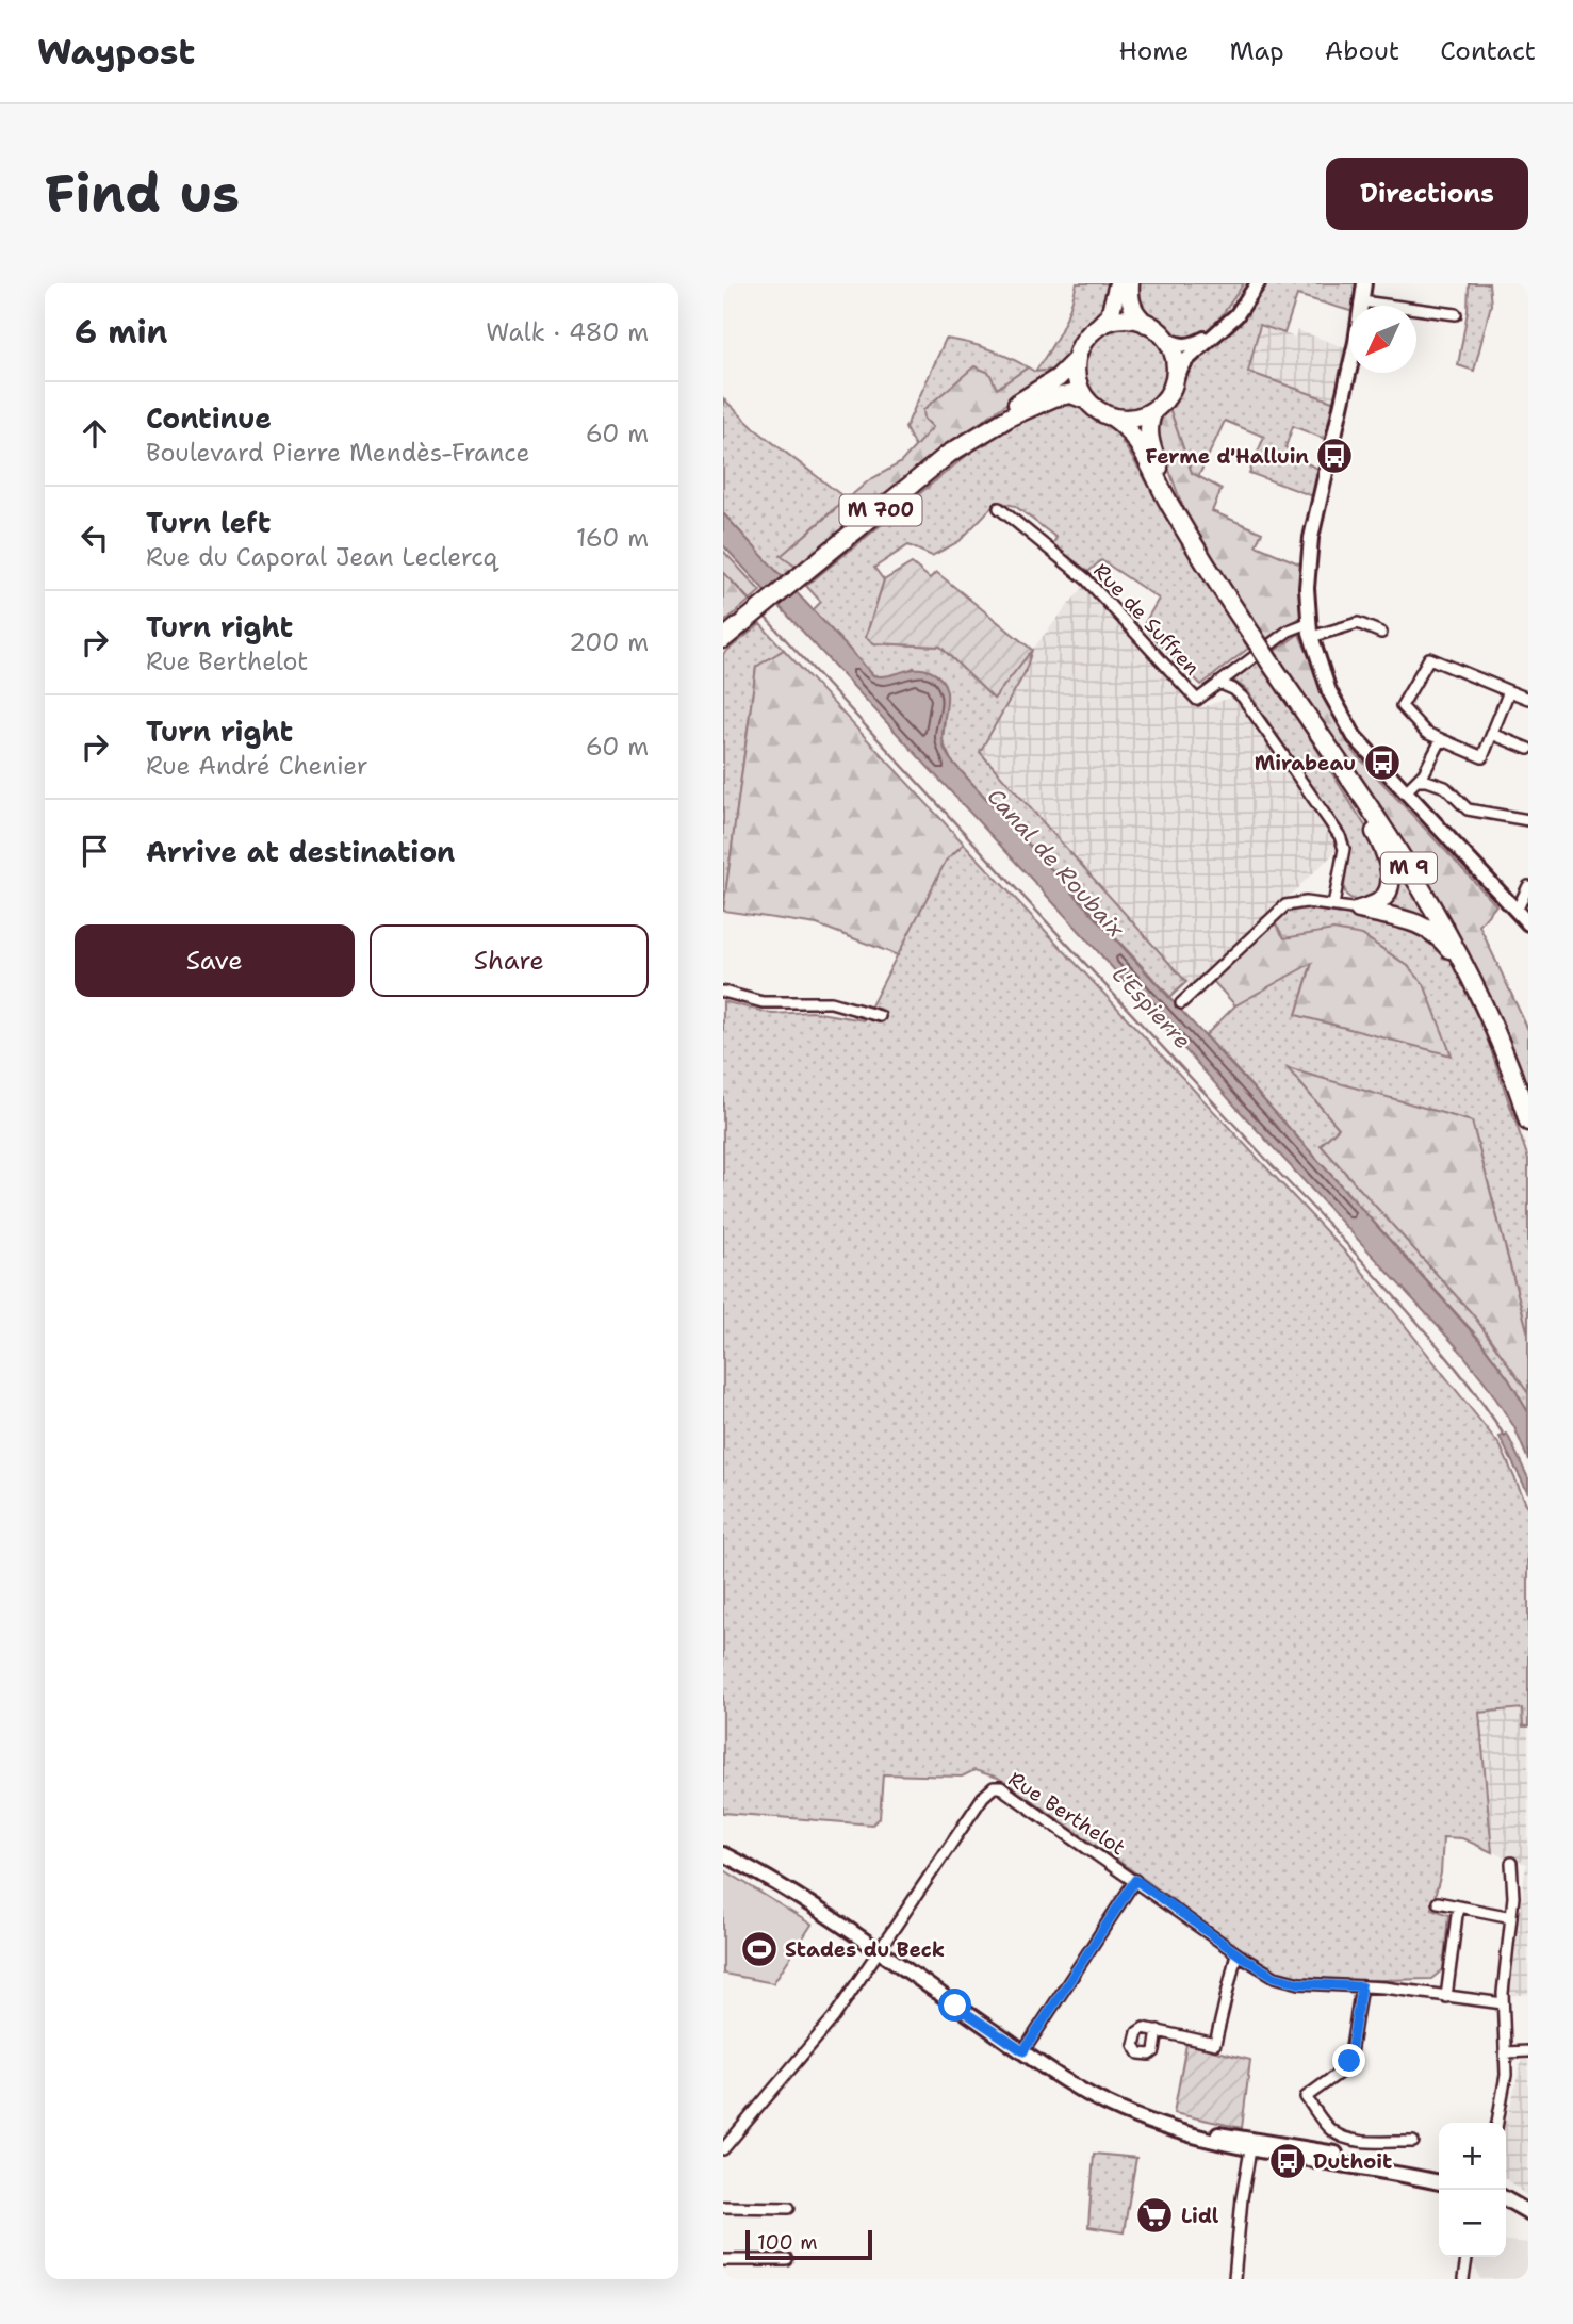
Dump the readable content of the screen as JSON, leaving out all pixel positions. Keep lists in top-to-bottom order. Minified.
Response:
{"streets":{"highway":["M 700","M 9"],"street":["Rue de Suffren","Rue Berthelot"]},"crossings":[["M 700","M 9"]],"water":["Canal de Roubaix","L'Espierre"],"places":{"bus stop":["Ferme d'Halluin","Mirabeau","Duthoit"],"sports":["Stades du Beck"],"supermarket":["Lidl"]},"scale_bar":"100 m","north":"bottom left","page":{"header":"Waypost","nav":["Home","Map","About","Contact"],"buttons":["Directions",["Save","Share"]],"title":"Find us","heading":["6 min","Walk · 480 m"],"list":[["Continue","Boulevard Pierre Mendès-France","60 m"],["Turn left","Rue du Caporal Jean Leclercq","160 m"],["Turn right","Rue Berthelot","200 m"],["Turn right","Rue André Chenier","60 m"],"Arrive at destination"],"map_buttons":["+","−"],"scale":"100 m"}}
